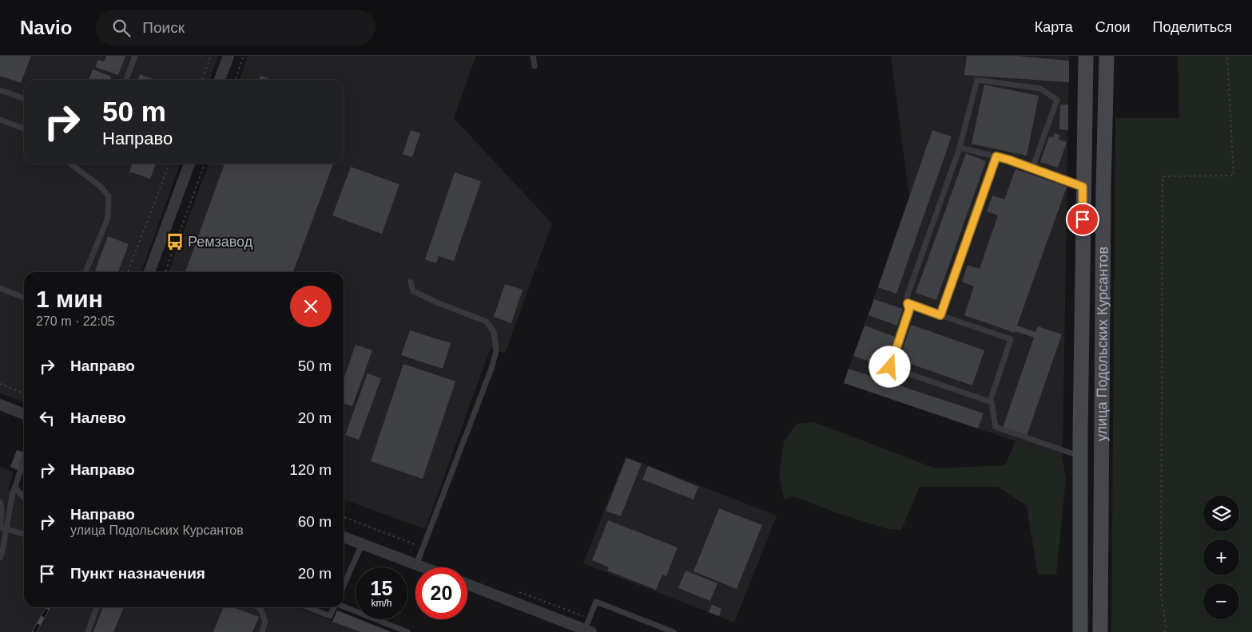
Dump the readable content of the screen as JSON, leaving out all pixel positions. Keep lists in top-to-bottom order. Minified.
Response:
{"streets":{"main road":["улица Подольских Курсантов"]},"places":{"bus stop":["Ремзавод"]},"page":{"header":"Navio","search":"Поиск","nav":["Карта","Слои","Поделиться"],"turn":["50 m","Направо"],"heading":["1 мин","270 m · 22:05"],"list":[{"name":"Направо","value":"50 m"},{"name":"Налево","value":"20 m"},{"name":"Направо","value":"120 m"},{"name":"Направо","note":"улица Подольских Курсантов","value":"60 m"},{"name":"Пункт назначения","value":"20 m"}],"map_buttons":["+","−"],"speed":"15 km/h","limit":"20"}}
